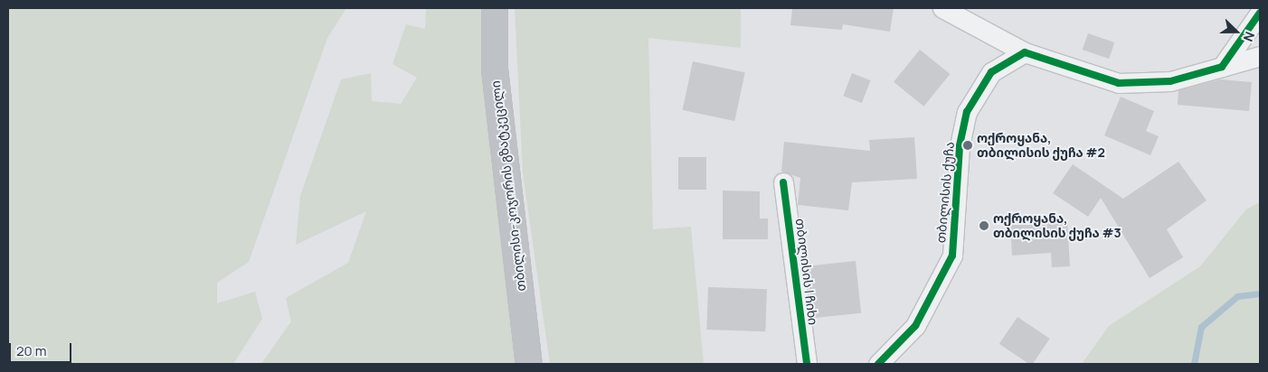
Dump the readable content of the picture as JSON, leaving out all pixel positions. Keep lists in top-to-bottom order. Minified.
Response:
{"streets":{"main road":["თბილისი-კოჯორის გზატკეცილი"],"street":["თბილისის ქუჩა","თბილისის I ჩიხი"]},"places":["ოქროყანა, თბილისის ქუჩა #2","ოქროყანა, თბილისის ქუჩა #3"],"scale_bar":"20 m","north":"right"}
